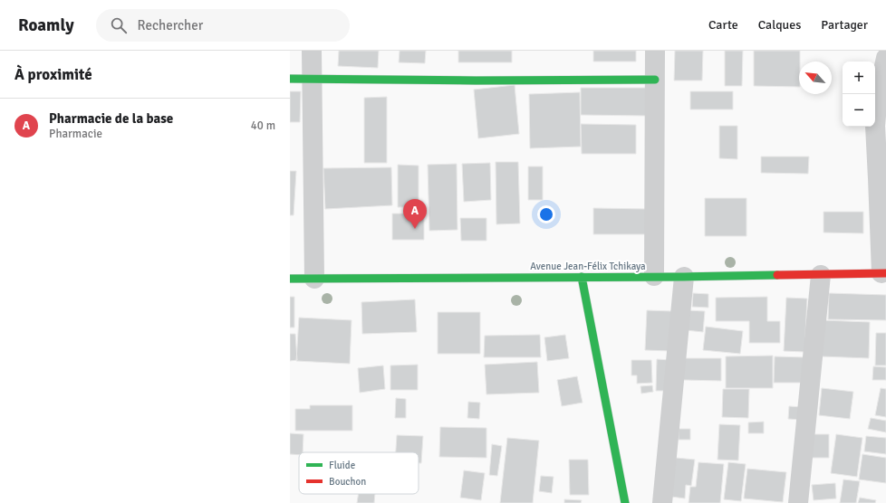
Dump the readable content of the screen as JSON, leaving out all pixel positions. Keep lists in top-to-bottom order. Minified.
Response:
{"streets":{"street":["Avenue Jean-Félix Tchikaya"]},"legend":["Fluide","Bouchon"],"north":"top left","page":{"header":"Roamly","search":"Rechercher","nav":["Carte","Calques","Partager"],"heading":"À proximité","map_buttons":["+","−"],"list":[{"mark":"A","name":"Pharmacie de la base","note":"Pharmacie","value":"40 m"}],"pins":"A"}}
